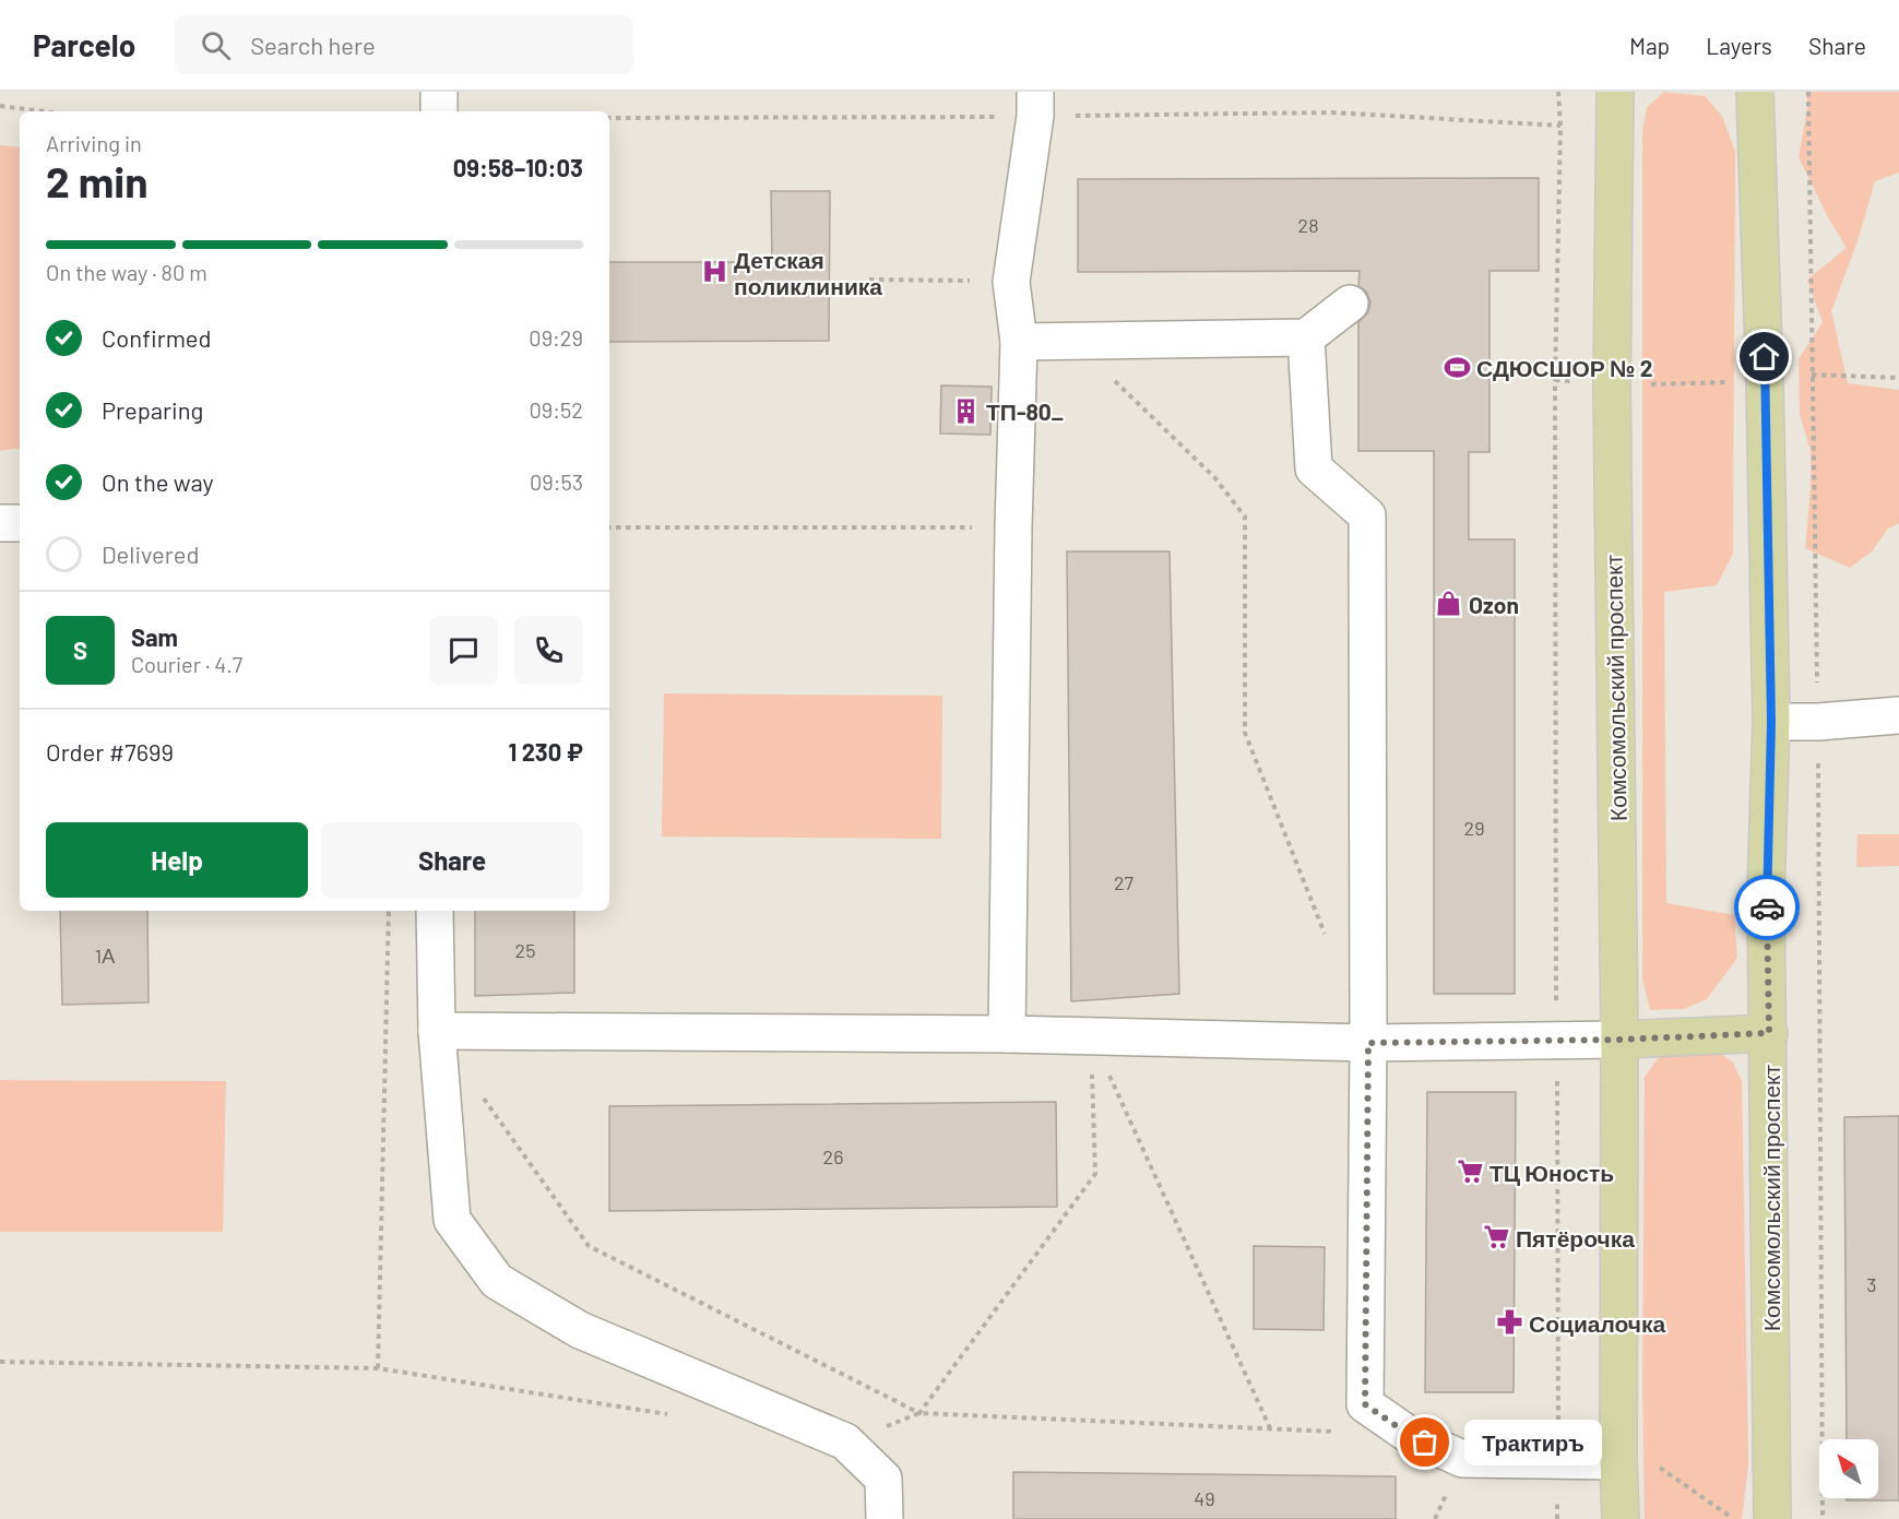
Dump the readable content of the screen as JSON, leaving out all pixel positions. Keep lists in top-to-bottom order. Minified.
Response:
{"streets":{"main road":["Комсомольский проспект"]},"places":{"hospital":["Детская поликлиника"],"sports":["СДЮСШОР № 2"],"building":["ТП-80_"],"shop":["Ozon"],"supermarket":["ТЦ Юность","Пятёрочка"],"pharmacy":["Социалочка"],"other":["Трактиръ"]},"house_numbers":["28","29","27","25","1А","26","3","49"],"north":"top left","page":{"header":"Parcelo","search":"Search here","nav":["Map","Layers","Share"],"heading":["2 min","Arriving in","09:58–10:03"],"panel":["Sam","Courier · 4.7","Order #7699","1 230 ₽"],"bar":"On the way · 80 m","list":[["Confirmed","09:29"],["Preparing","09:52"],["On the way","09:53"],"Delivered"],"round":"S","buttons":["Help","Share"],"bubble":"Трактиръ"}}
